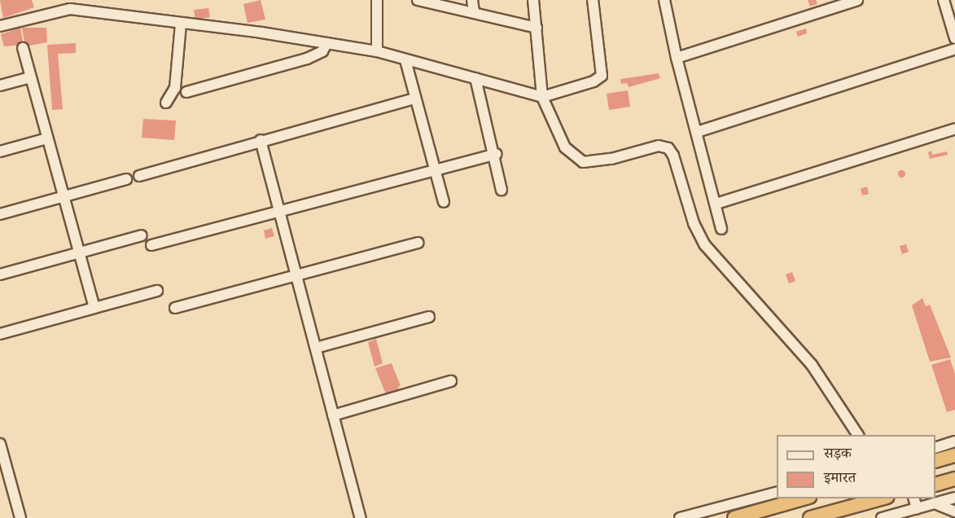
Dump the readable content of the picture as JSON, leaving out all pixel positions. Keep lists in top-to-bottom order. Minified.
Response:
{"legend":["सड़क","इमारत"]}
